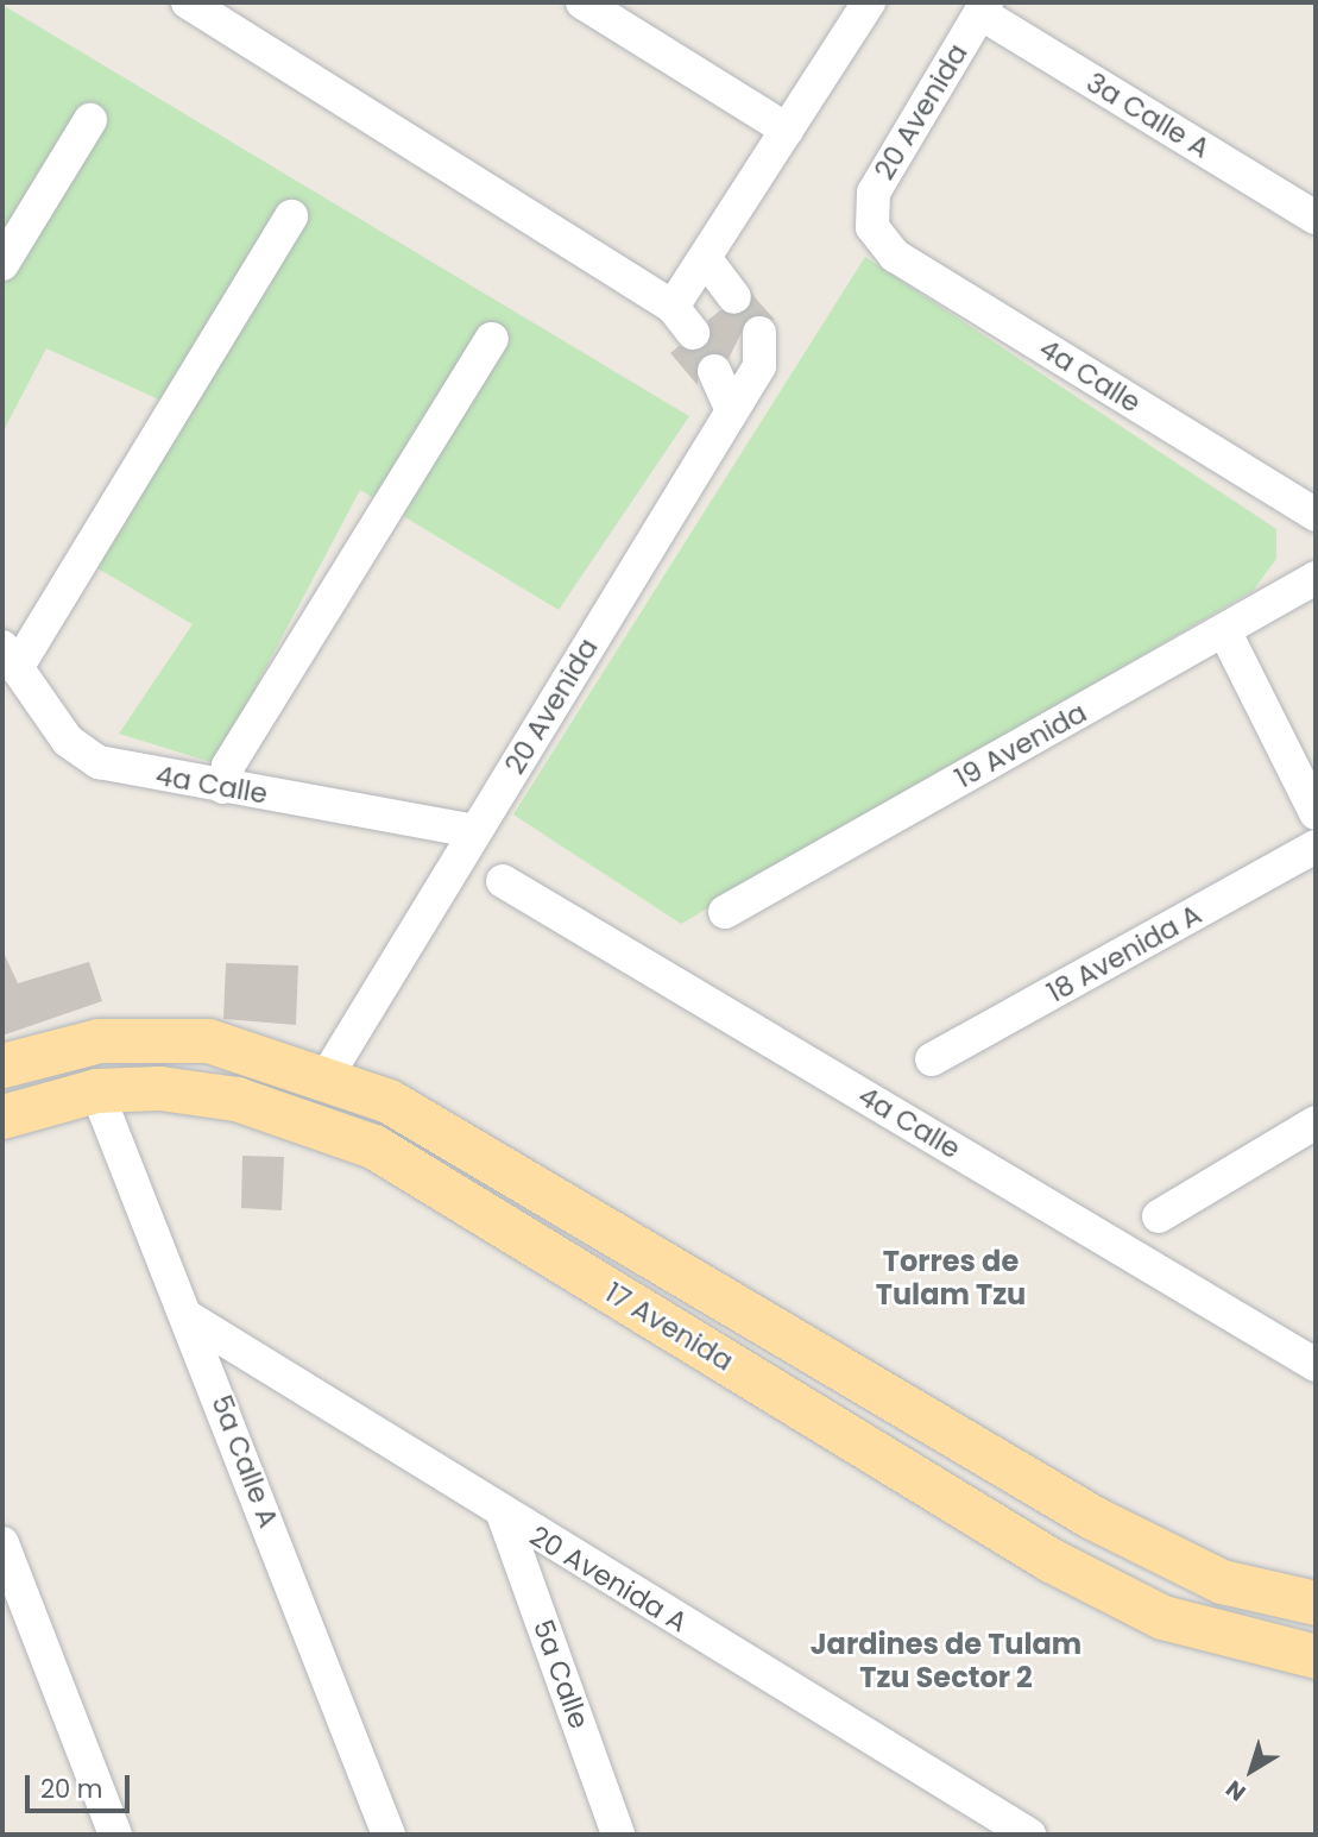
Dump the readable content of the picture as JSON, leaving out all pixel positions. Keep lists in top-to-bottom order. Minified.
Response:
{"streets":{"main road":["17 Avenida"],"street":["20 Avenida","3a Calle A","4a Calle","19 Avenida","18 Avenida A","5a Calle A","20 Avenida A","5a Calle"]},"crossings":[["20 Avenida","3a Calle A"],["20 Avenida","4a Calle"],["20 Avenida","17 Avenida"],["17 Avenida","5a Calle A"],["5a Calle A","20 Avenida A"],["20 Avenida A","5a Calle"]],"districts":["Torres de Tulam Tzu","Jardines de Tulam Tzu Sector 2"],"scale_bar":"20 m","north":"bottom left"}
